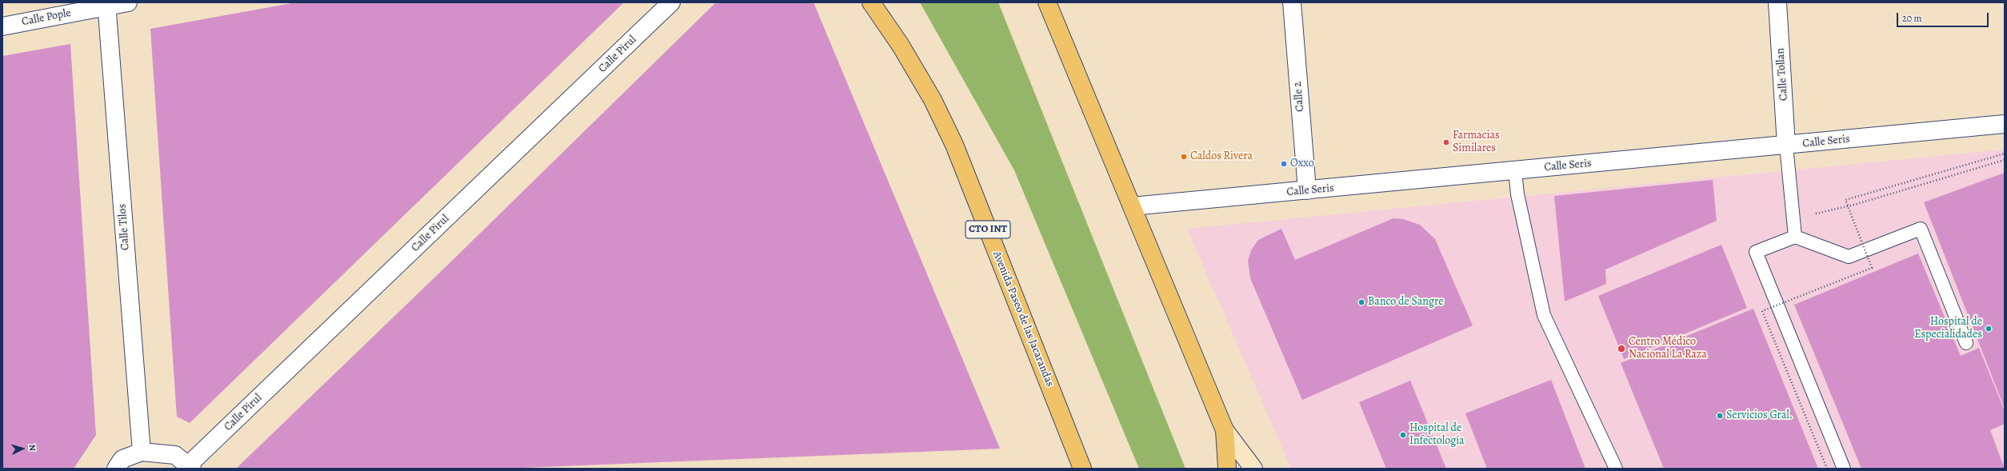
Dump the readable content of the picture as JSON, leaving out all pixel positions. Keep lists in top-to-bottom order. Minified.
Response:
{"streets":{"highway":["CTO INT","Avenida Paseo de las Jacarandas"],"street":["Calle Pople","Calle Pirul","Calle Tollan","Calle 2","Calle Seris","Calle Tilos"]},"crossings":[["Calle Pople","Calle Tilos"],["Calle Tollan","Calle Seris"],["Calle 2","Calle Seris"]],"places":["Farmacias Similares","Caldos Rivera","Oxxo","Banco de Sangre","Hospital de Especialidades","Centro Médico Nacional La Raza","Servicios Gral.","Hospital de Infectología"],"scale_bar":"20 m","north":"right"}
